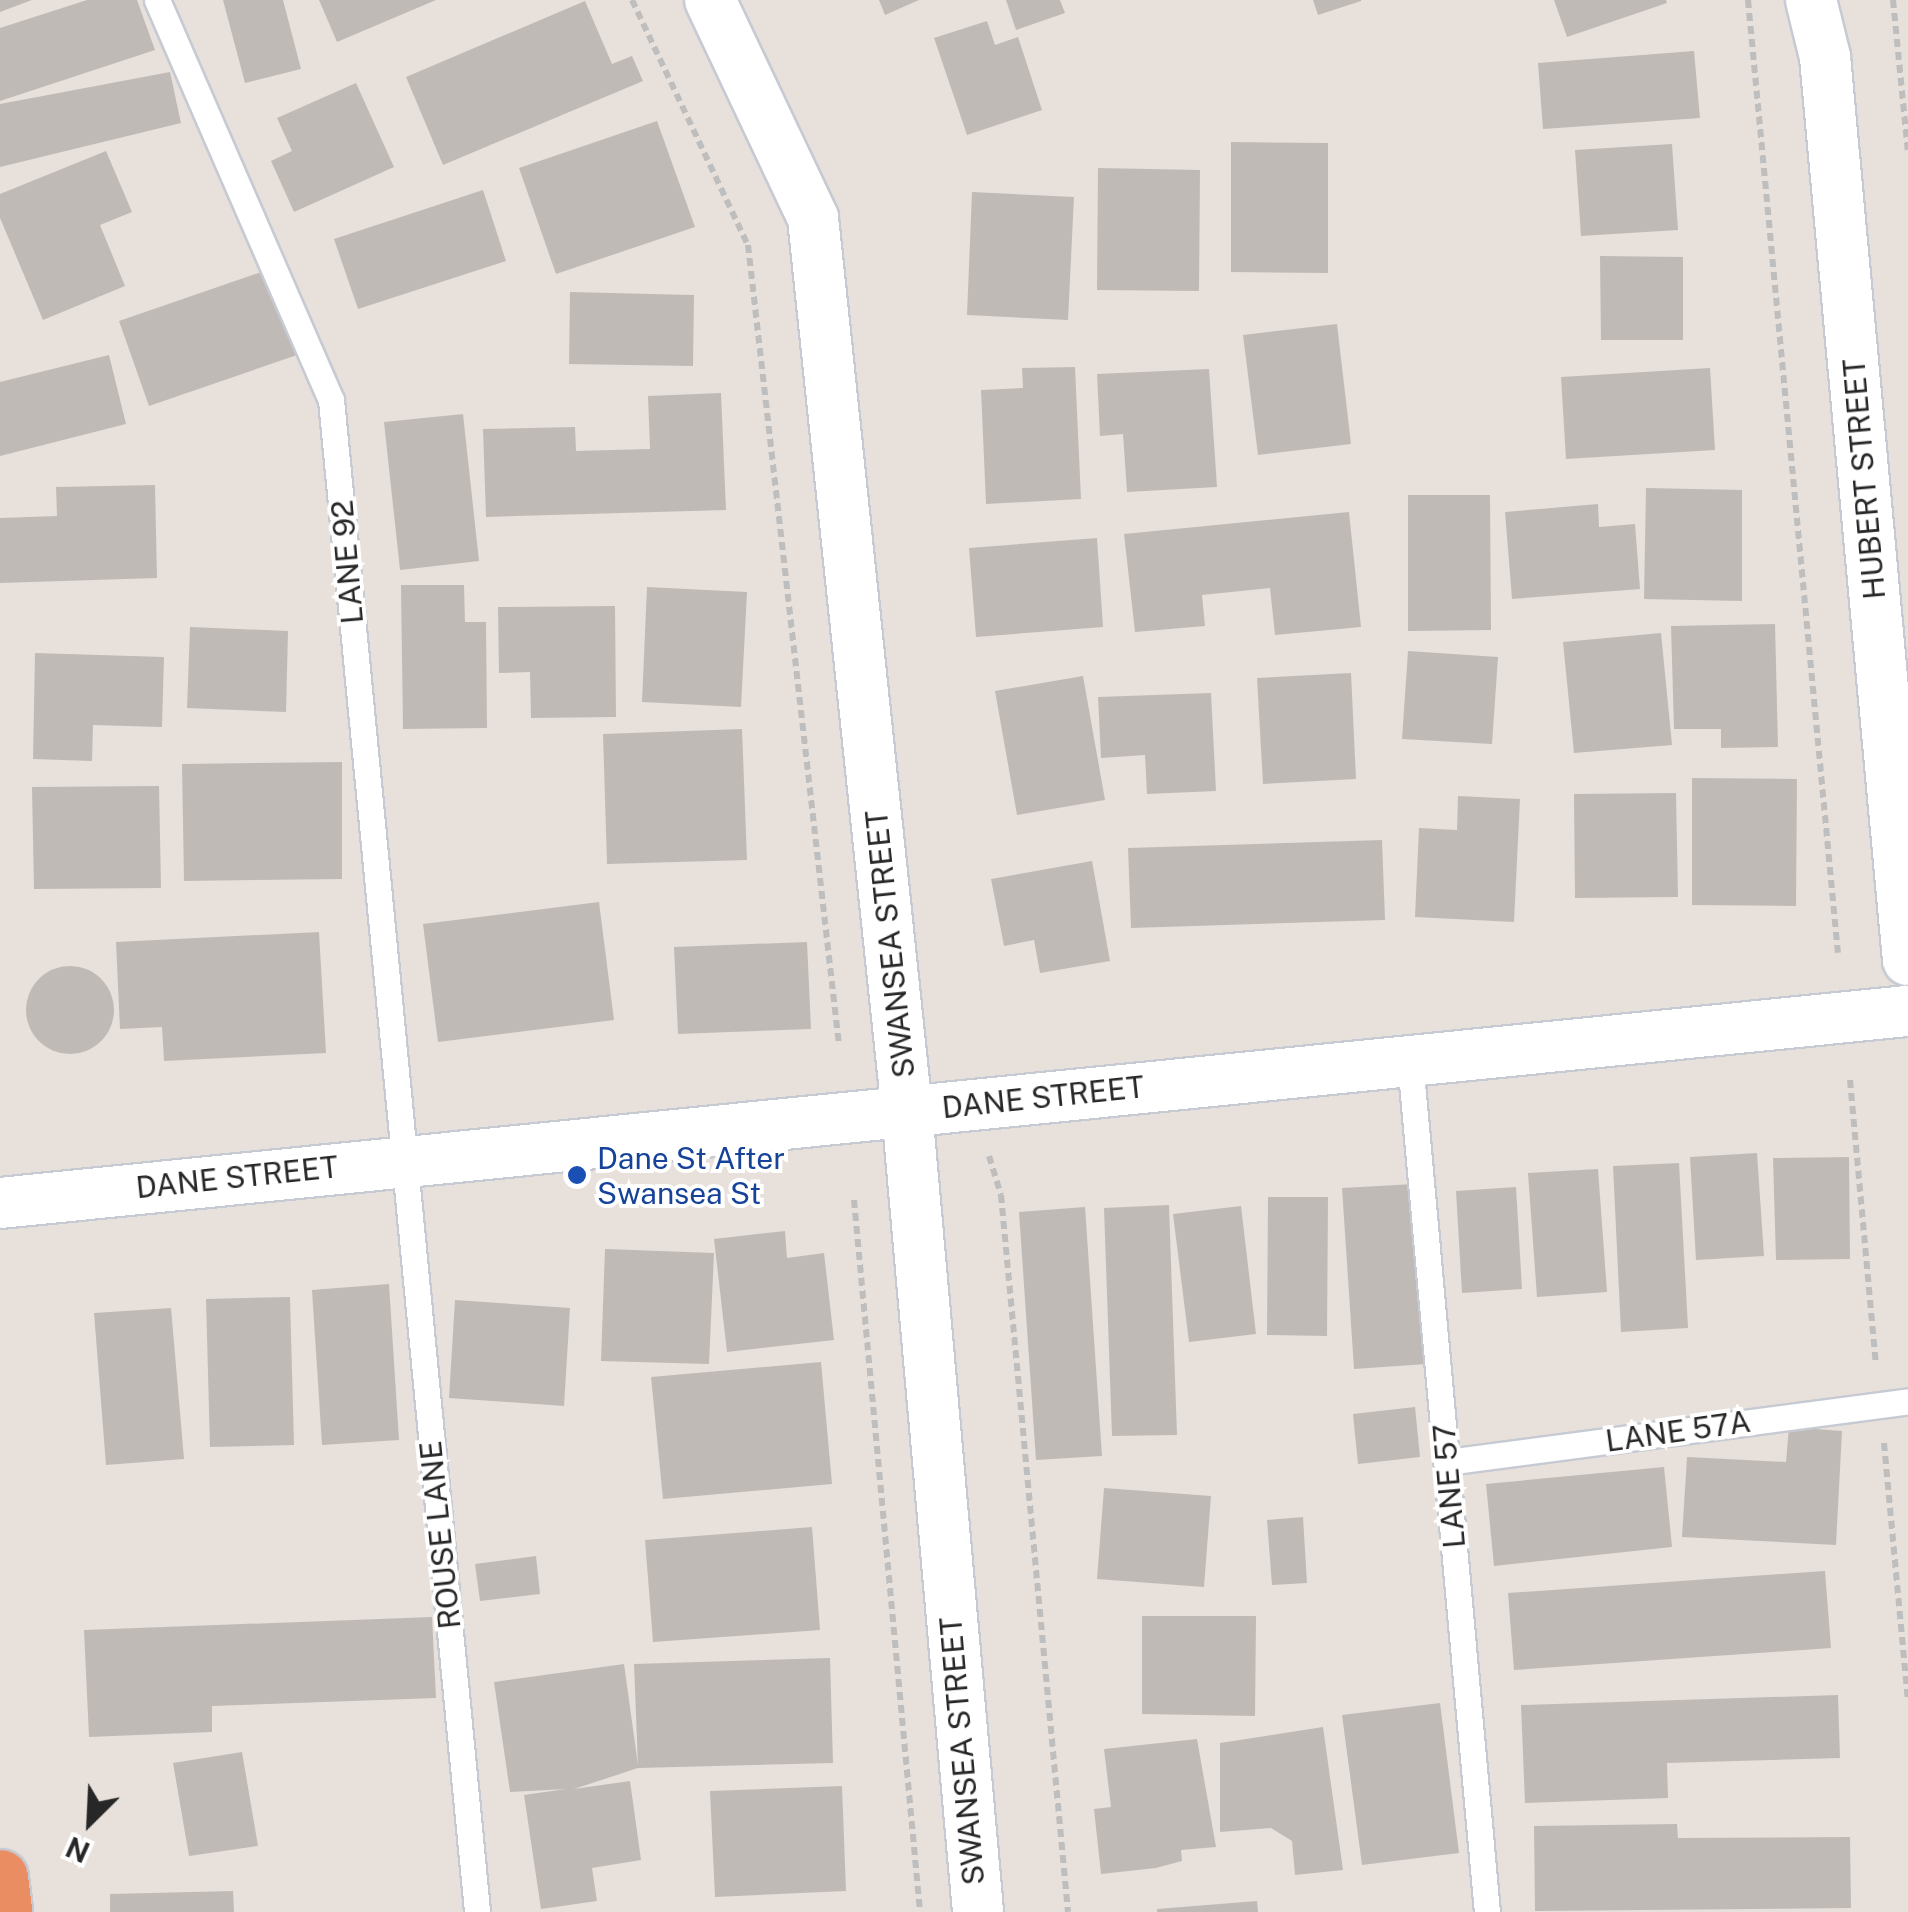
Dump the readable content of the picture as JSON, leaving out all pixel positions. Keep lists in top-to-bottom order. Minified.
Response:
{"streets":{"street":["HUBERT STREET","SWANSEA STREET","DANE STREET"],"lane":["LANE 92","LANE 57A","LANE 57","ROUSE LANE"]},"crossings":[["LANE 92","DANE STREET"],["LANE 92","ROUSE LANE"],["SWANSEA STREET","DANE STREET"],["DANE STREET","LANE 57"],["DANE STREET","ROUSE LANE"],["LANE 57A","LANE 57"]],"places":["Dane St After Swansea St"],"north":"bottom left"}
